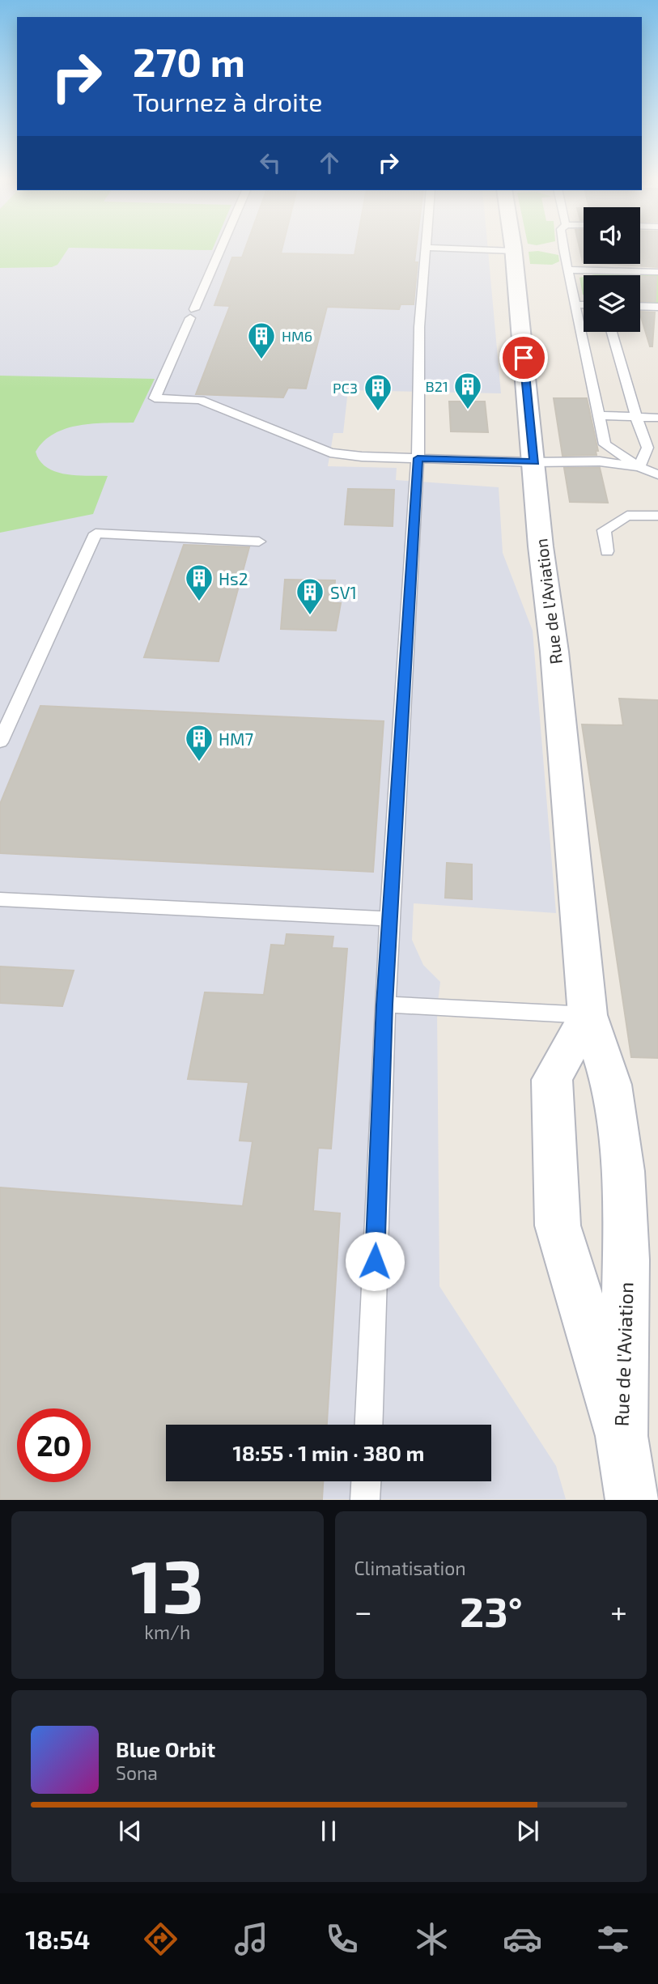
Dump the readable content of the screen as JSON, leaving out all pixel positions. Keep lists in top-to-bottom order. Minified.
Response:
{"streets":{"street":["Rue de l'Aviation"]},"places":{"building":["HM6","B21","PC3","Hs2","SV1","HM7"]},"page":{"turn":["270 m","Tournez à droite"],"limit":"20","trip":"18:55 · 1 min · 380 m","tile":[["13","km/h"],"Climatisation"],"heat":["−","23°","+"],"song":["Blue Orbit","Sona"],"tabs":"18:54"}}
